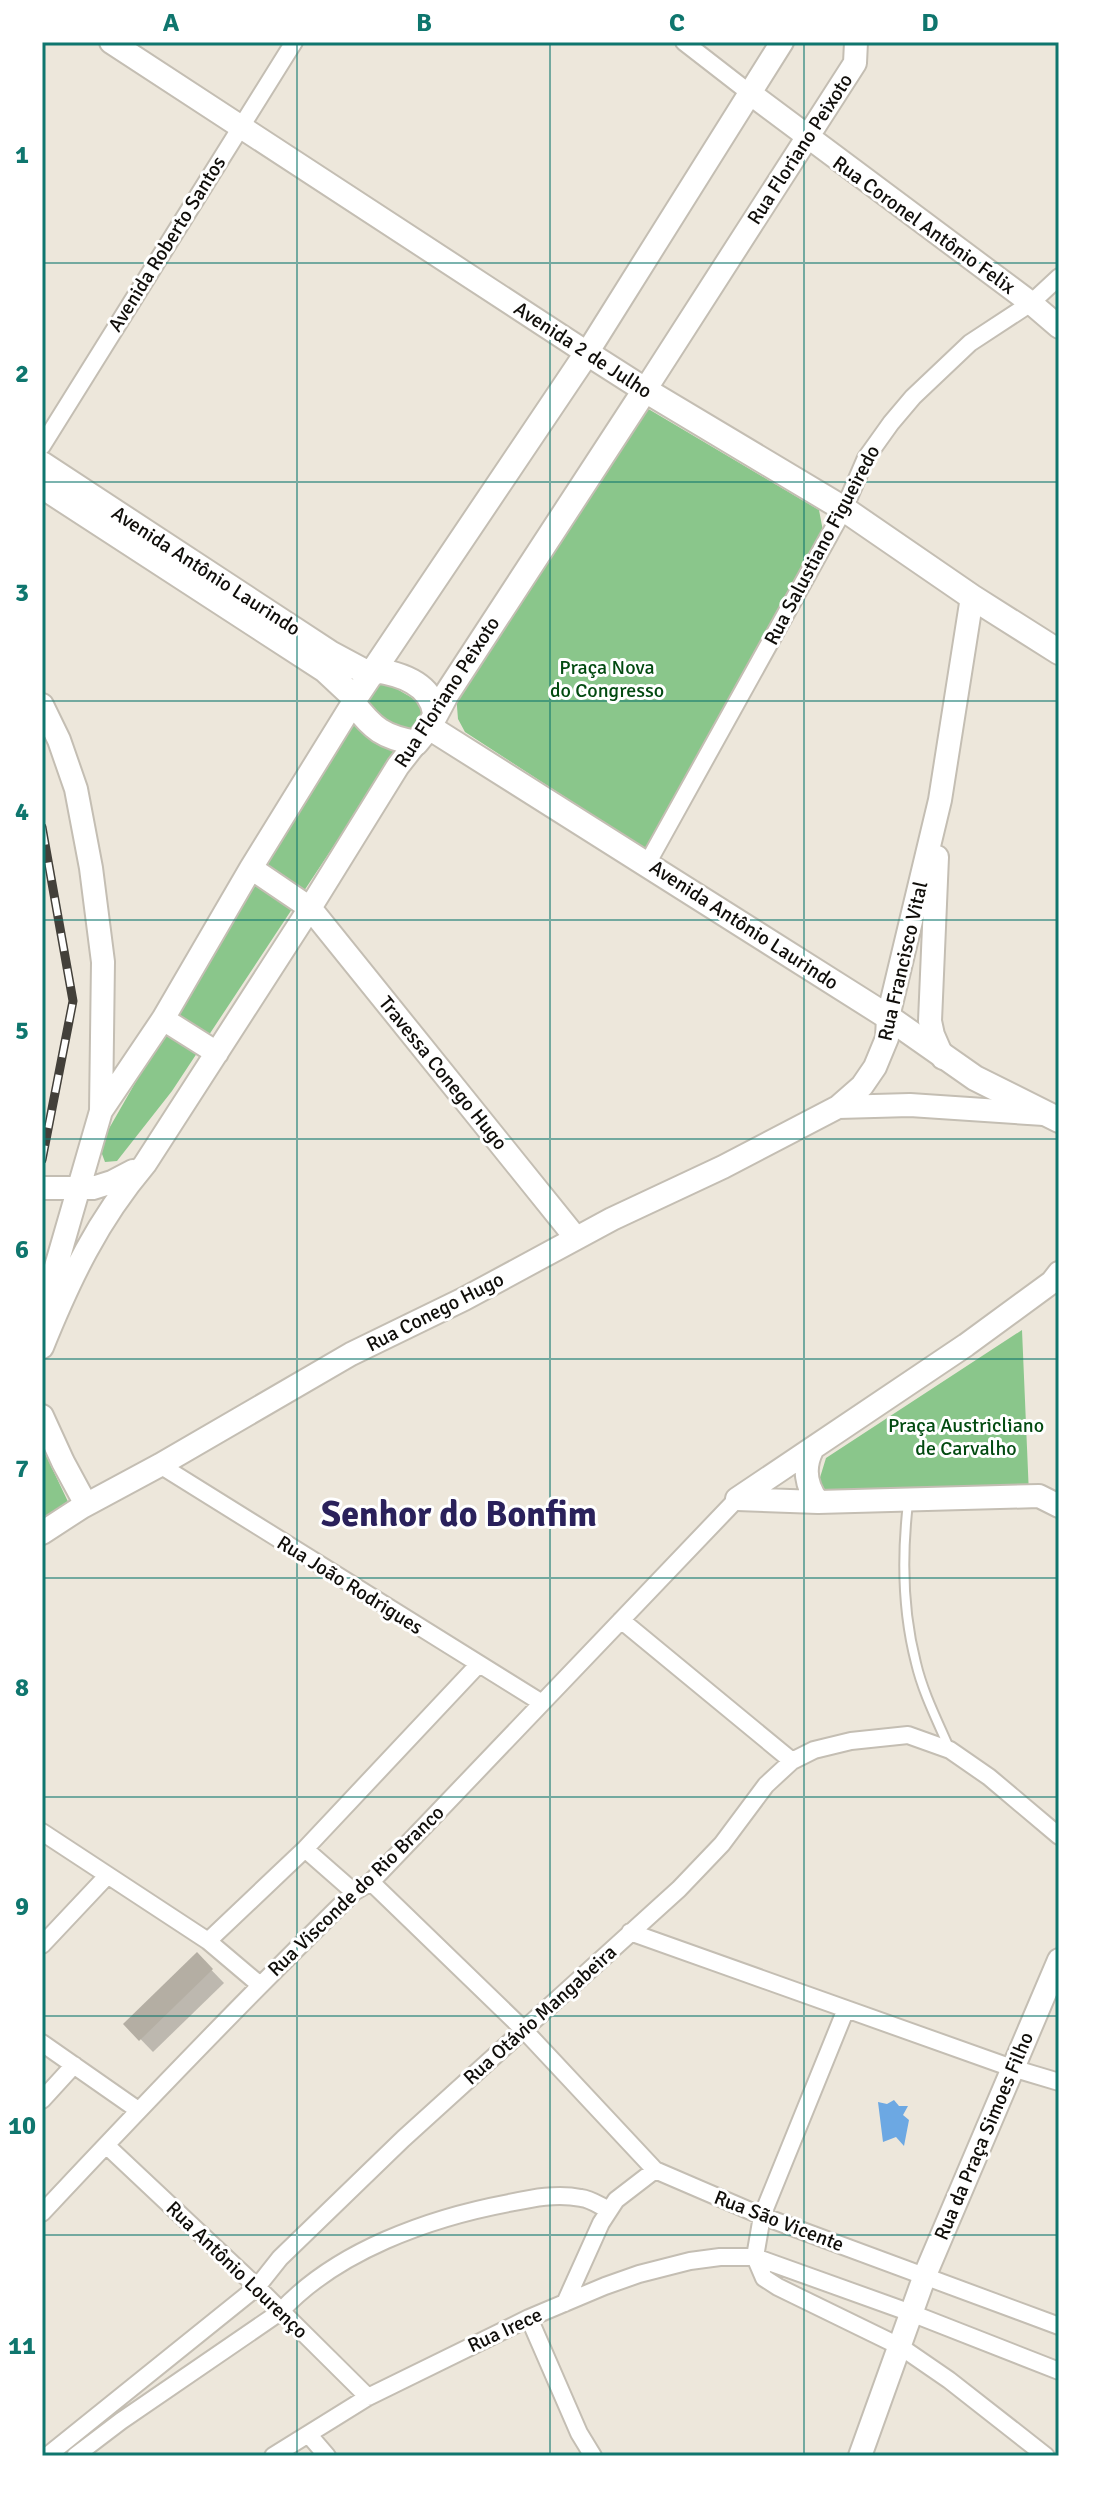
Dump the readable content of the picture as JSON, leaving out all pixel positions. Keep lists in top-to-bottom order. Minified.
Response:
{"streets":{"main road":["Rua Floriano Peixoto","Avenida 2 de Julho","Avenida Antônio Laurindo"],"street":["Rua Coronel Antônio Felix","Avenida Roberto Santos","Rua Salustiano Figueiredo","Rua Francisco Vital","Travessa Conego Hugo","Rua Conego Hugo","Rua João Rodrigues","Rua Visconde do Rio Branco","Rua Otávio Mangabeira","Rua da Praça Simoes Filho","Rua São Vicente","Rua Antônio Lourenço","Rua Irece"]},"crossings":[["Rua Floriano Peixoto","Rua Coronel Antônio Felix"],["Rua Floriano Peixoto","Avenida 2 de Julho"],["Rua Floriano Peixoto","Avenida Antônio Laurindo"],["Rua Floriano Peixoto","Travessa Conego Hugo"],["Rua Coronel Antônio Felix","Rua Salustiano Figueiredo"],["Avenida Roberto Santos","Avenida 2 de Julho"],["Avenida 2 de Julho","Rua Salustiano Figueiredo"],["Avenida 2 de Julho","Rua Francisco Vital"],["Rua Salustiano Figueiredo","Avenida Antônio Laurindo"],["Avenida Antônio Laurindo","Rua Francisco Vital"],["Rua Francisco Vital","Rua Conego Hugo"],["Travessa Conego Hugo","Rua Conego Hugo"],["Rua Conego Hugo","Rua João Rodrigues"],["Rua João Rodrigues","Rua Visconde do Rio Branco"],["Rua Visconde do Rio Branco","Rua Antônio Lourenço"],["Rua Otávio Mangabeira","Rua Antônio Lourenço"],["Rua da Praça Simoes Filho","Rua São Vicente"],["Rua São Vicente","Rua Irece"],["Rua Antônio Lourenço","Rua Irece"]],"districts":["Senhor do Bonfim"],"parks":["Praça Nova do Congresso","Praça Austricliano de Carvalho"],"grid":{"columns":["A","B","C","D"],"rows":["1","2","3","4","5","6","7","8","9","10","11"]}}
